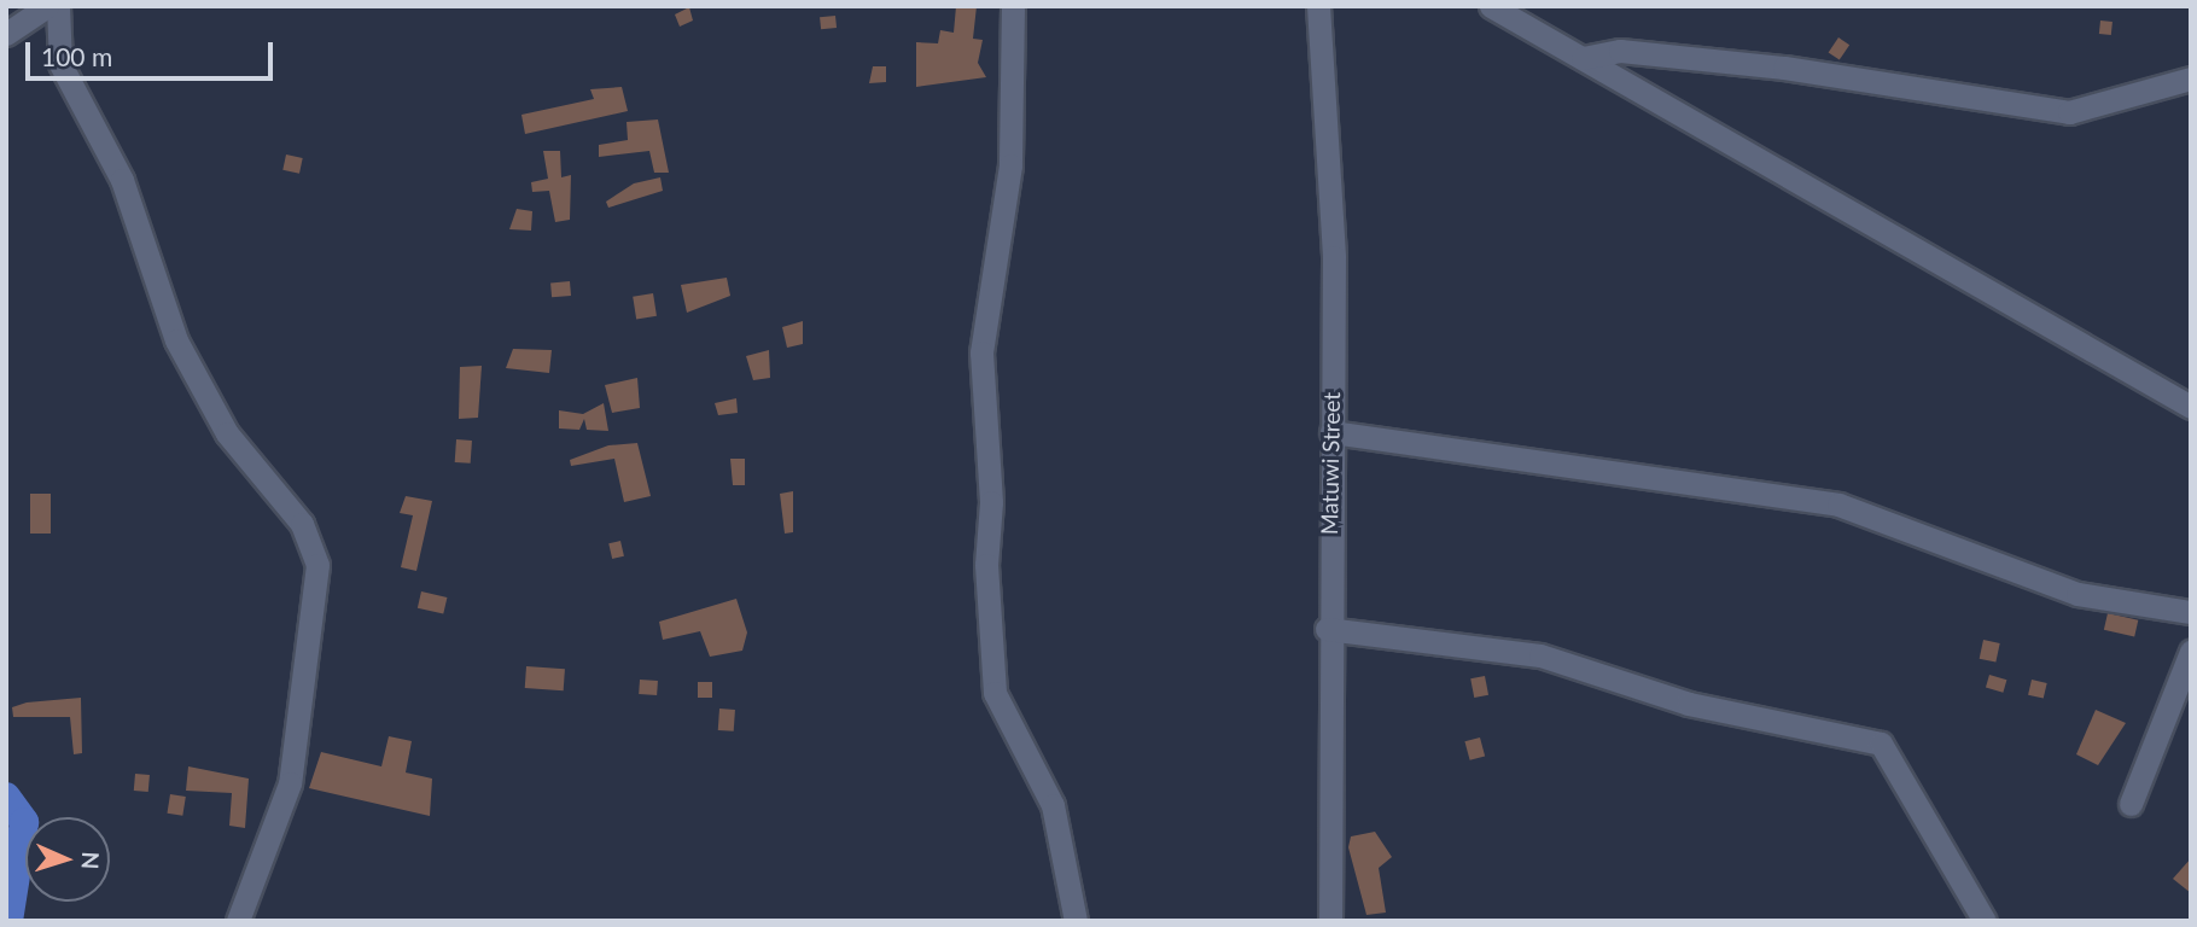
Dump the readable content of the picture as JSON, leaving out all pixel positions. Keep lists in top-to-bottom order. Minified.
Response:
{"streets":{"street":["Matuwi Street"]},"scale_bar":"100 m","north":"right"}
